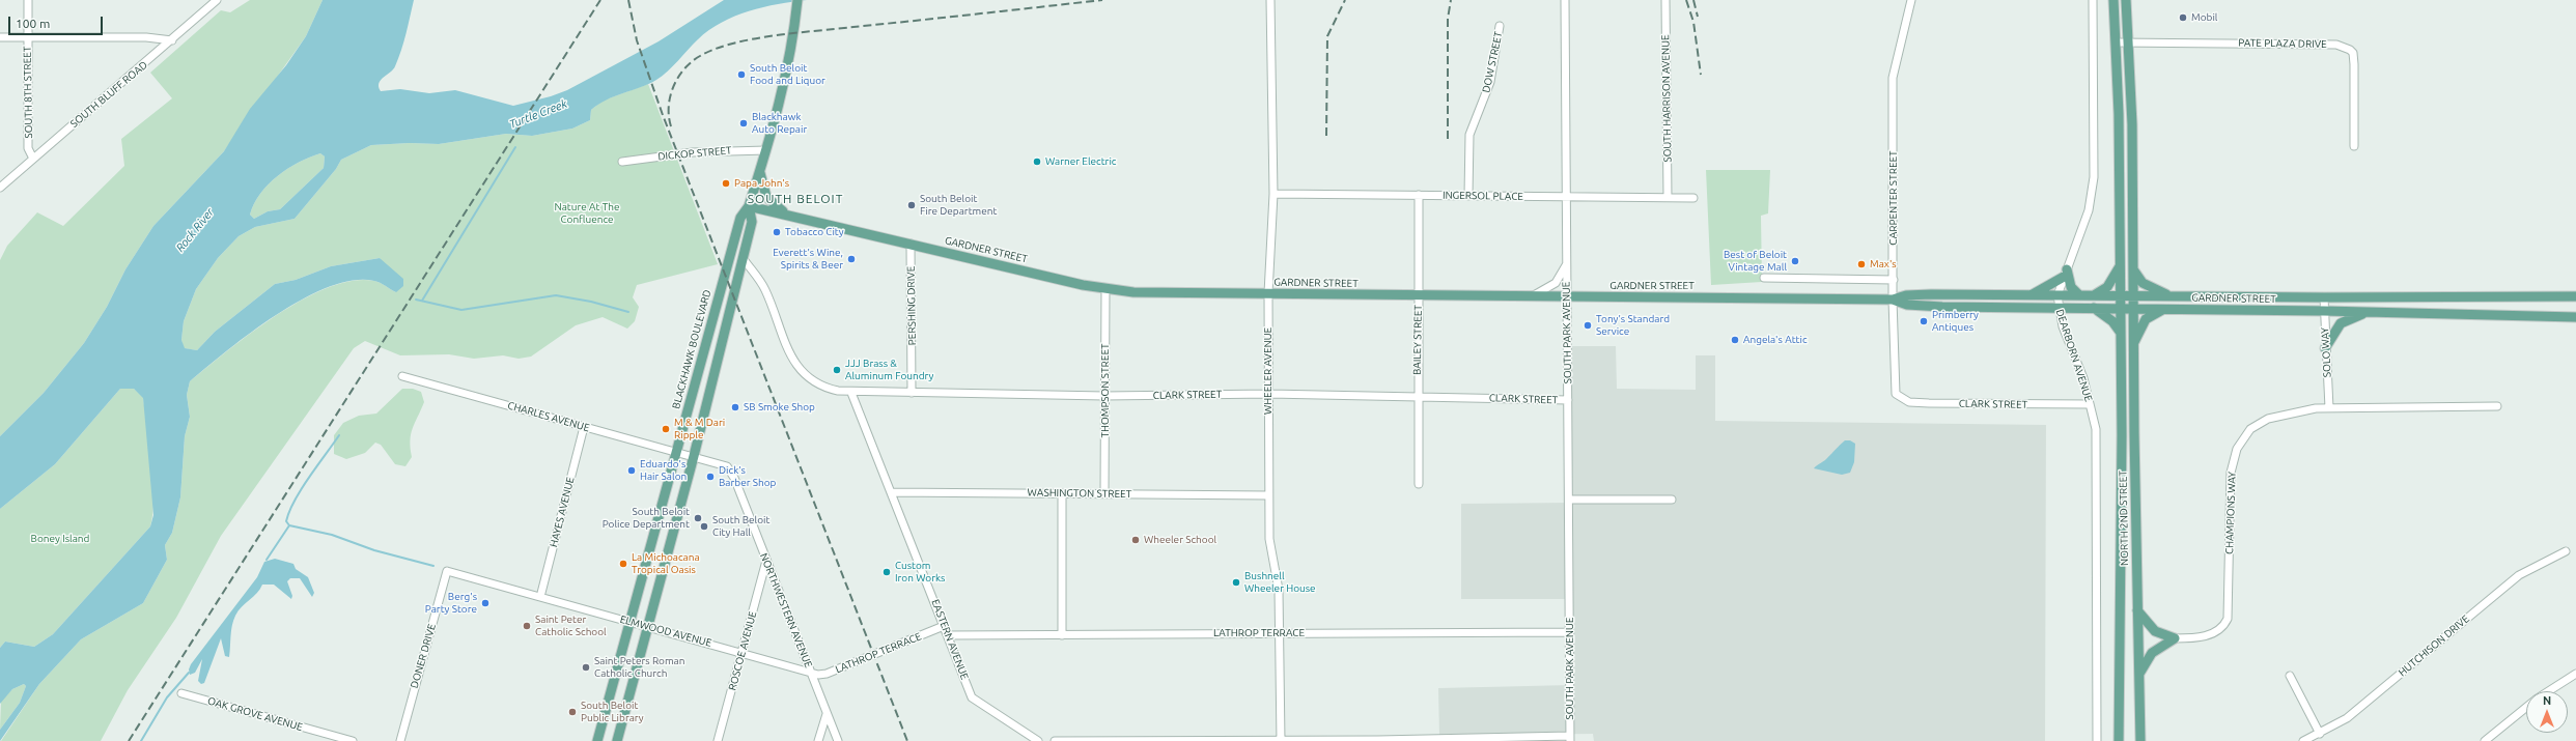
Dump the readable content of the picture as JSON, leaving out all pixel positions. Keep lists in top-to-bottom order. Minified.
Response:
{"streets":{"main road":["GARDNER STREET","BLACKHAWK BOULEVARD","NORTH 2ND STREET"],"street":["PATE PLAZA DRIVE","DOW STREET","SOUTH 8TH STREET","SOUTH BLUFF ROAD","SOUTH HARRISON AVENUE","DICKOP STREET","INGERSOL PLACE","CARPENTER STREET","PERSHING DRIVE","SOUTH PARK AVENUE","BAILEY STREET","SOLO WAY","DEARBORN AVENUE","WHEELER AVENUE","THOMPSON STREET","CLARK STREET","CHARLES AVENUE","WASHINGTON STREET","HAYES AVENUE","CHAMPIONS WAY","NORTHWESTERN AVENUE","ELMWOOD AVENUE","LATHROP TERRACE","EASTERN AVENUE","HUTCHISON DRIVE","ROSCOE AVENUE","DONER DRIVE","OAK GROVE AVENUE"]},"crossings":[["PATE PLAZA DRIVE","NORTH 2ND STREET"],["DOW STREET","INGERSOL PLACE"],["SOUTH 8TH STREET","SOUTH BLUFF ROAD"],["SOUTH HARRISON AVENUE","INGERSOL PLACE"],["DICKOP STREET","BLACKHAWK BOULEVARD"],["INGERSOL PLACE","SOUTH PARK AVENUE"],["INGERSOL PLACE","BAILEY STREET"],["INGERSOL PLACE","WHEELER AVENUE"],["CARPENTER STREET","GARDNER STREET"],["CARPENTER STREET","CLARK STREET"],["GARDNER STREET","PERSHING DRIVE"],["GARDNER STREET","SOUTH PARK AVENUE"],["GARDNER STREET","BAILEY STREET"],["GARDNER STREET","BLACKHAWK BOULEVARD"],["GARDNER STREET","SOLO WAY"],["GARDNER STREET","DEARBORN AVENUE"],["GARDNER STREET","WHEELER AVENUE"],["GARDNER STREET","THOMPSON STREET"],["GARDNER STREET","NORTH 2ND STREET"],["PERSHING DRIVE","CLARK STREET"],["SOUTH PARK AVENUE","CLARK STREET"],["SOUTH PARK AVENUE","LATHROP TERRACE"],["BAILEY STREET","CLARK STREET"],["BLACKHAWK BOULEVARD","CLARK STREET"],["BLACKHAWK BOULEVARD","CHARLES AVENUE"],["BLACKHAWK BOULEVARD","NORTHWESTERN AVENUE"],["BLACKHAWK BOULEVARD","ELMWOOD AVENUE"],["SOLO WAY","CHAMPIONS WAY"],["DEARBORN AVENUE","CLARK STREET"],["WHEELER AVENUE","CLARK STREET"],["WHEELER AVENUE","WASHINGTON STREET"],["WHEELER AVENUE","LATHROP TERRACE"],["THOMPSON STREET","CLARK STREET"],["THOMPSON STREET","WASHINGTON STREET"],["CLARK STREET","EASTERN AVENUE"],["CHARLES AVENUE","HAYES AVENUE"],["CHARLES AVENUE","NORTHWESTERN AVENUE"],["WASHINGTON STREET","EASTERN AVENUE"],["HAYES AVENUE","ELMWOOD AVENUE"],["NORTHWESTERN AVENUE","ELMWOOD AVENUE"],["NORTHWESTERN AVENUE","LATHROP TERRACE"],["NORTHWESTERN AVENUE","ROSCOE AVENUE"],["ELMWOOD AVENUE","LATHROP TERRACE"],["ELMWOOD AVENUE","ROSCOE AVENUE"],["ELMWOOD AVENUE","DONER DRIVE"],["LATHROP TERRACE","EASTERN AVENUE"]],"districts":["SOUTH BELOIT"],"water":["Turtle Creek","Rock River"],"parks":["Nature At The Confluence","Boney Island"],"places":["Mobil","South Beloit Food and Liquor","Blackhawk Auto Repair","Warner Electric","Papa John's","South Beloit Fire Department","Tobacco City","Everett's Wine, Spirits & Beer","Best of Beloit Vintage Mall","Max's","Primberry Antiques","Tony's Standard Service","Angela's Attic","JJJ Brass & Aluminum Foundry","SB Smoke Shop","M & M Dari Ripple","Eduardo's Hair Salon","Dick's Barber Shop","South Beloit Police Department","South Beloit City Hall","Wheeler School","La Michoacana Tropical Oasis","Custom Iron Works","Bushnell Wheeler House","Berg's Party Store","Saint Peter Catholic School","Saint Peters Roman Catholic Church","South Beloit Public Library"],"scale_bar":"100 m","north":"top"}
